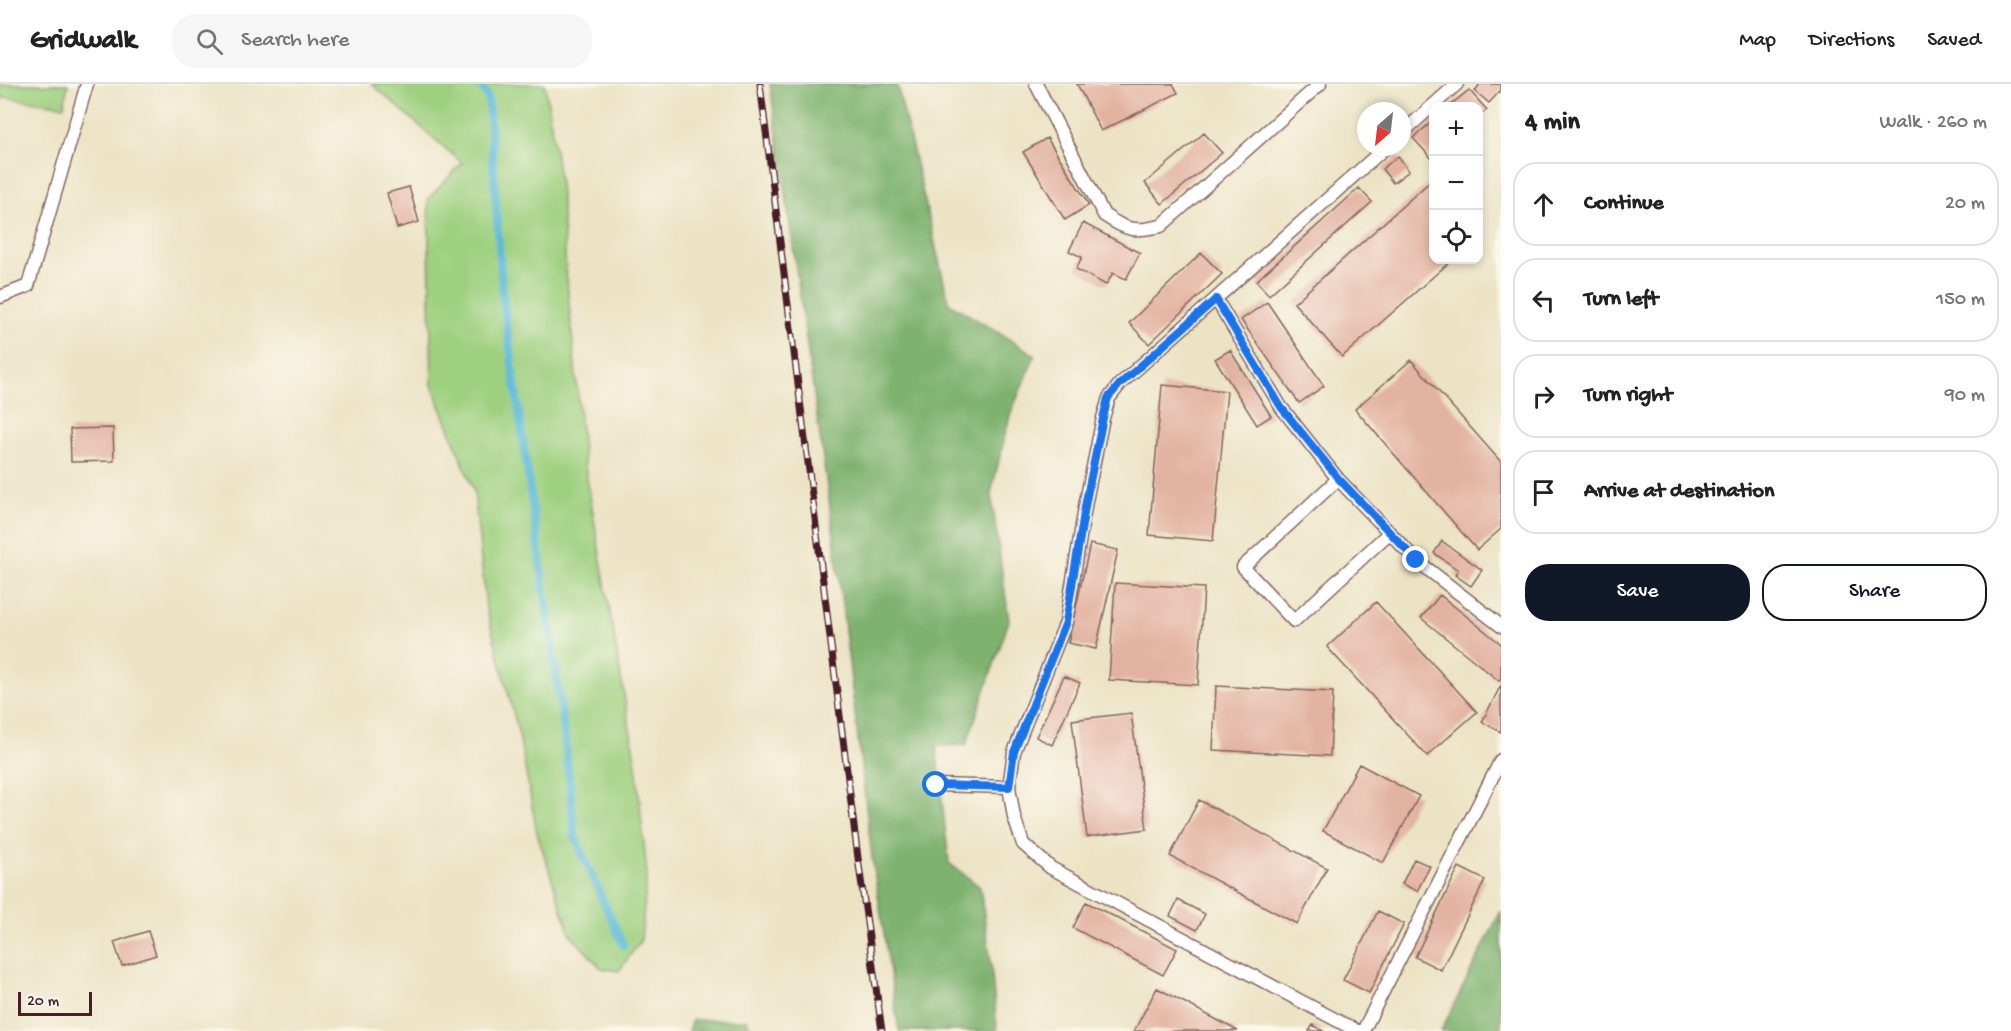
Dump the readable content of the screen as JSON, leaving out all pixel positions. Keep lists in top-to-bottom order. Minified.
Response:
{"scale_bar":"20 m","north":"bottom left","page":{"header":"Gridwalk","search":"Search here","nav":["Map","Directions","Saved"],"heading":["4 min","Walk · 260 m"],"map_buttons":["+","−"],"list":[["Continue","20 m"],["Turn left","150 m"],["Turn right","90 m"],"Arrive at destination"],"buttons":["Save","Share"],"scale":"20 m"}}
